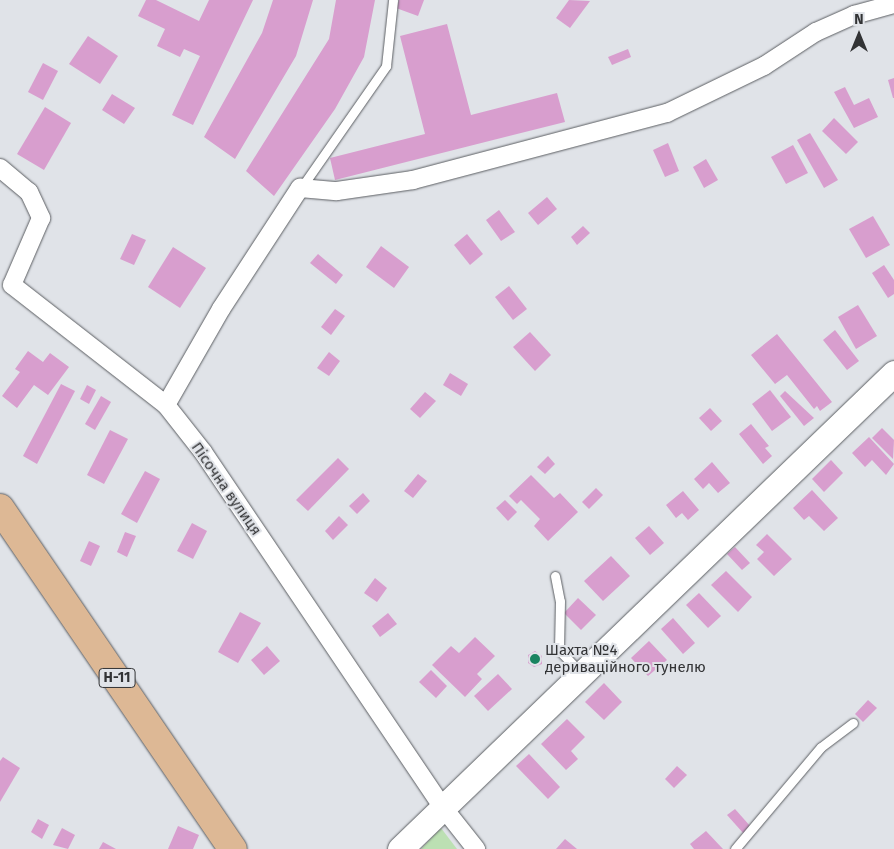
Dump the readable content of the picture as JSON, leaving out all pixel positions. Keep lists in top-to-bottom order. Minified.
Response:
{"streets":{"main road":["Н-11"],"street":["Пісочна вулиця"]},"places":["Шахта №4 дериваційного тунелю"],"north":"top"}
